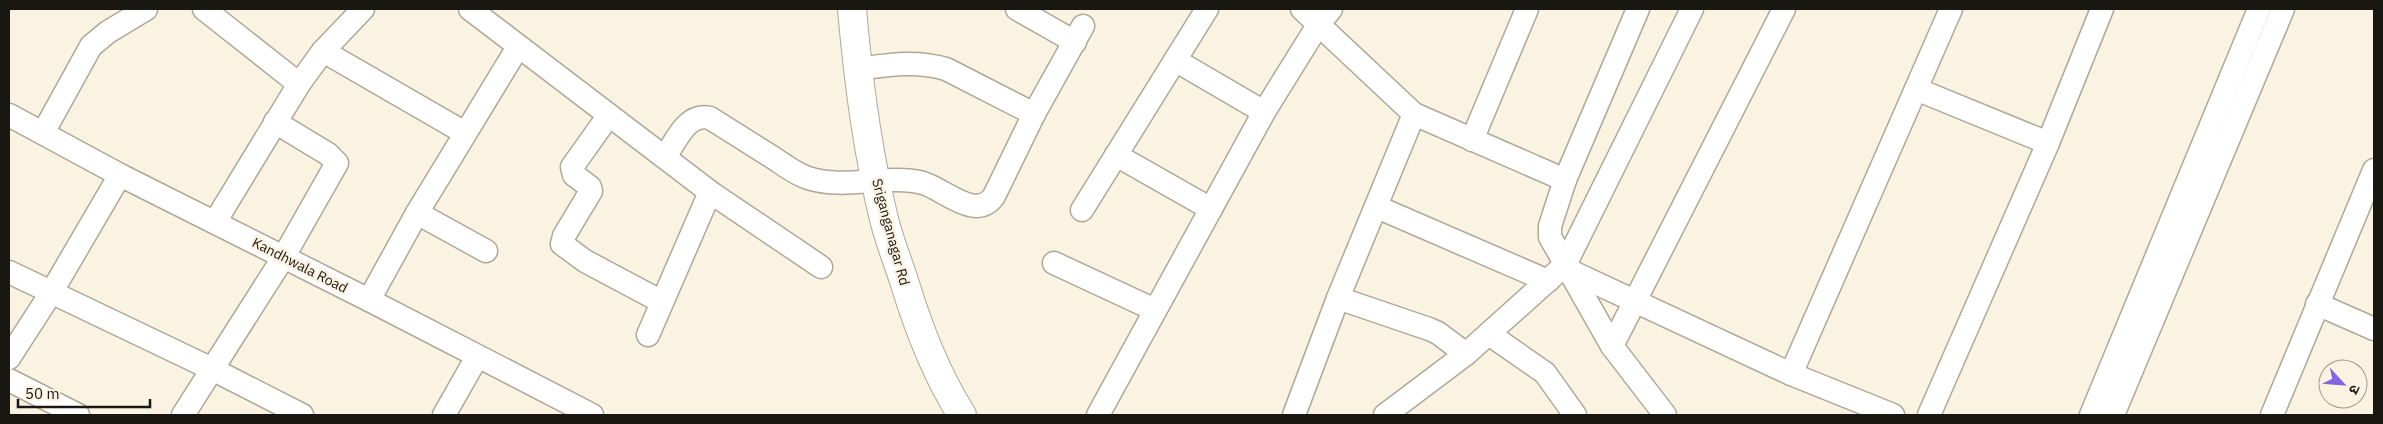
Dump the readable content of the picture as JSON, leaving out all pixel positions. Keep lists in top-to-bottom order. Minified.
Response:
{"streets":{"main road":["Sriganganagar Rd"],"street":["Kandhwala Road"]},"scale_bar":"50 m","north":"bottom right"}
